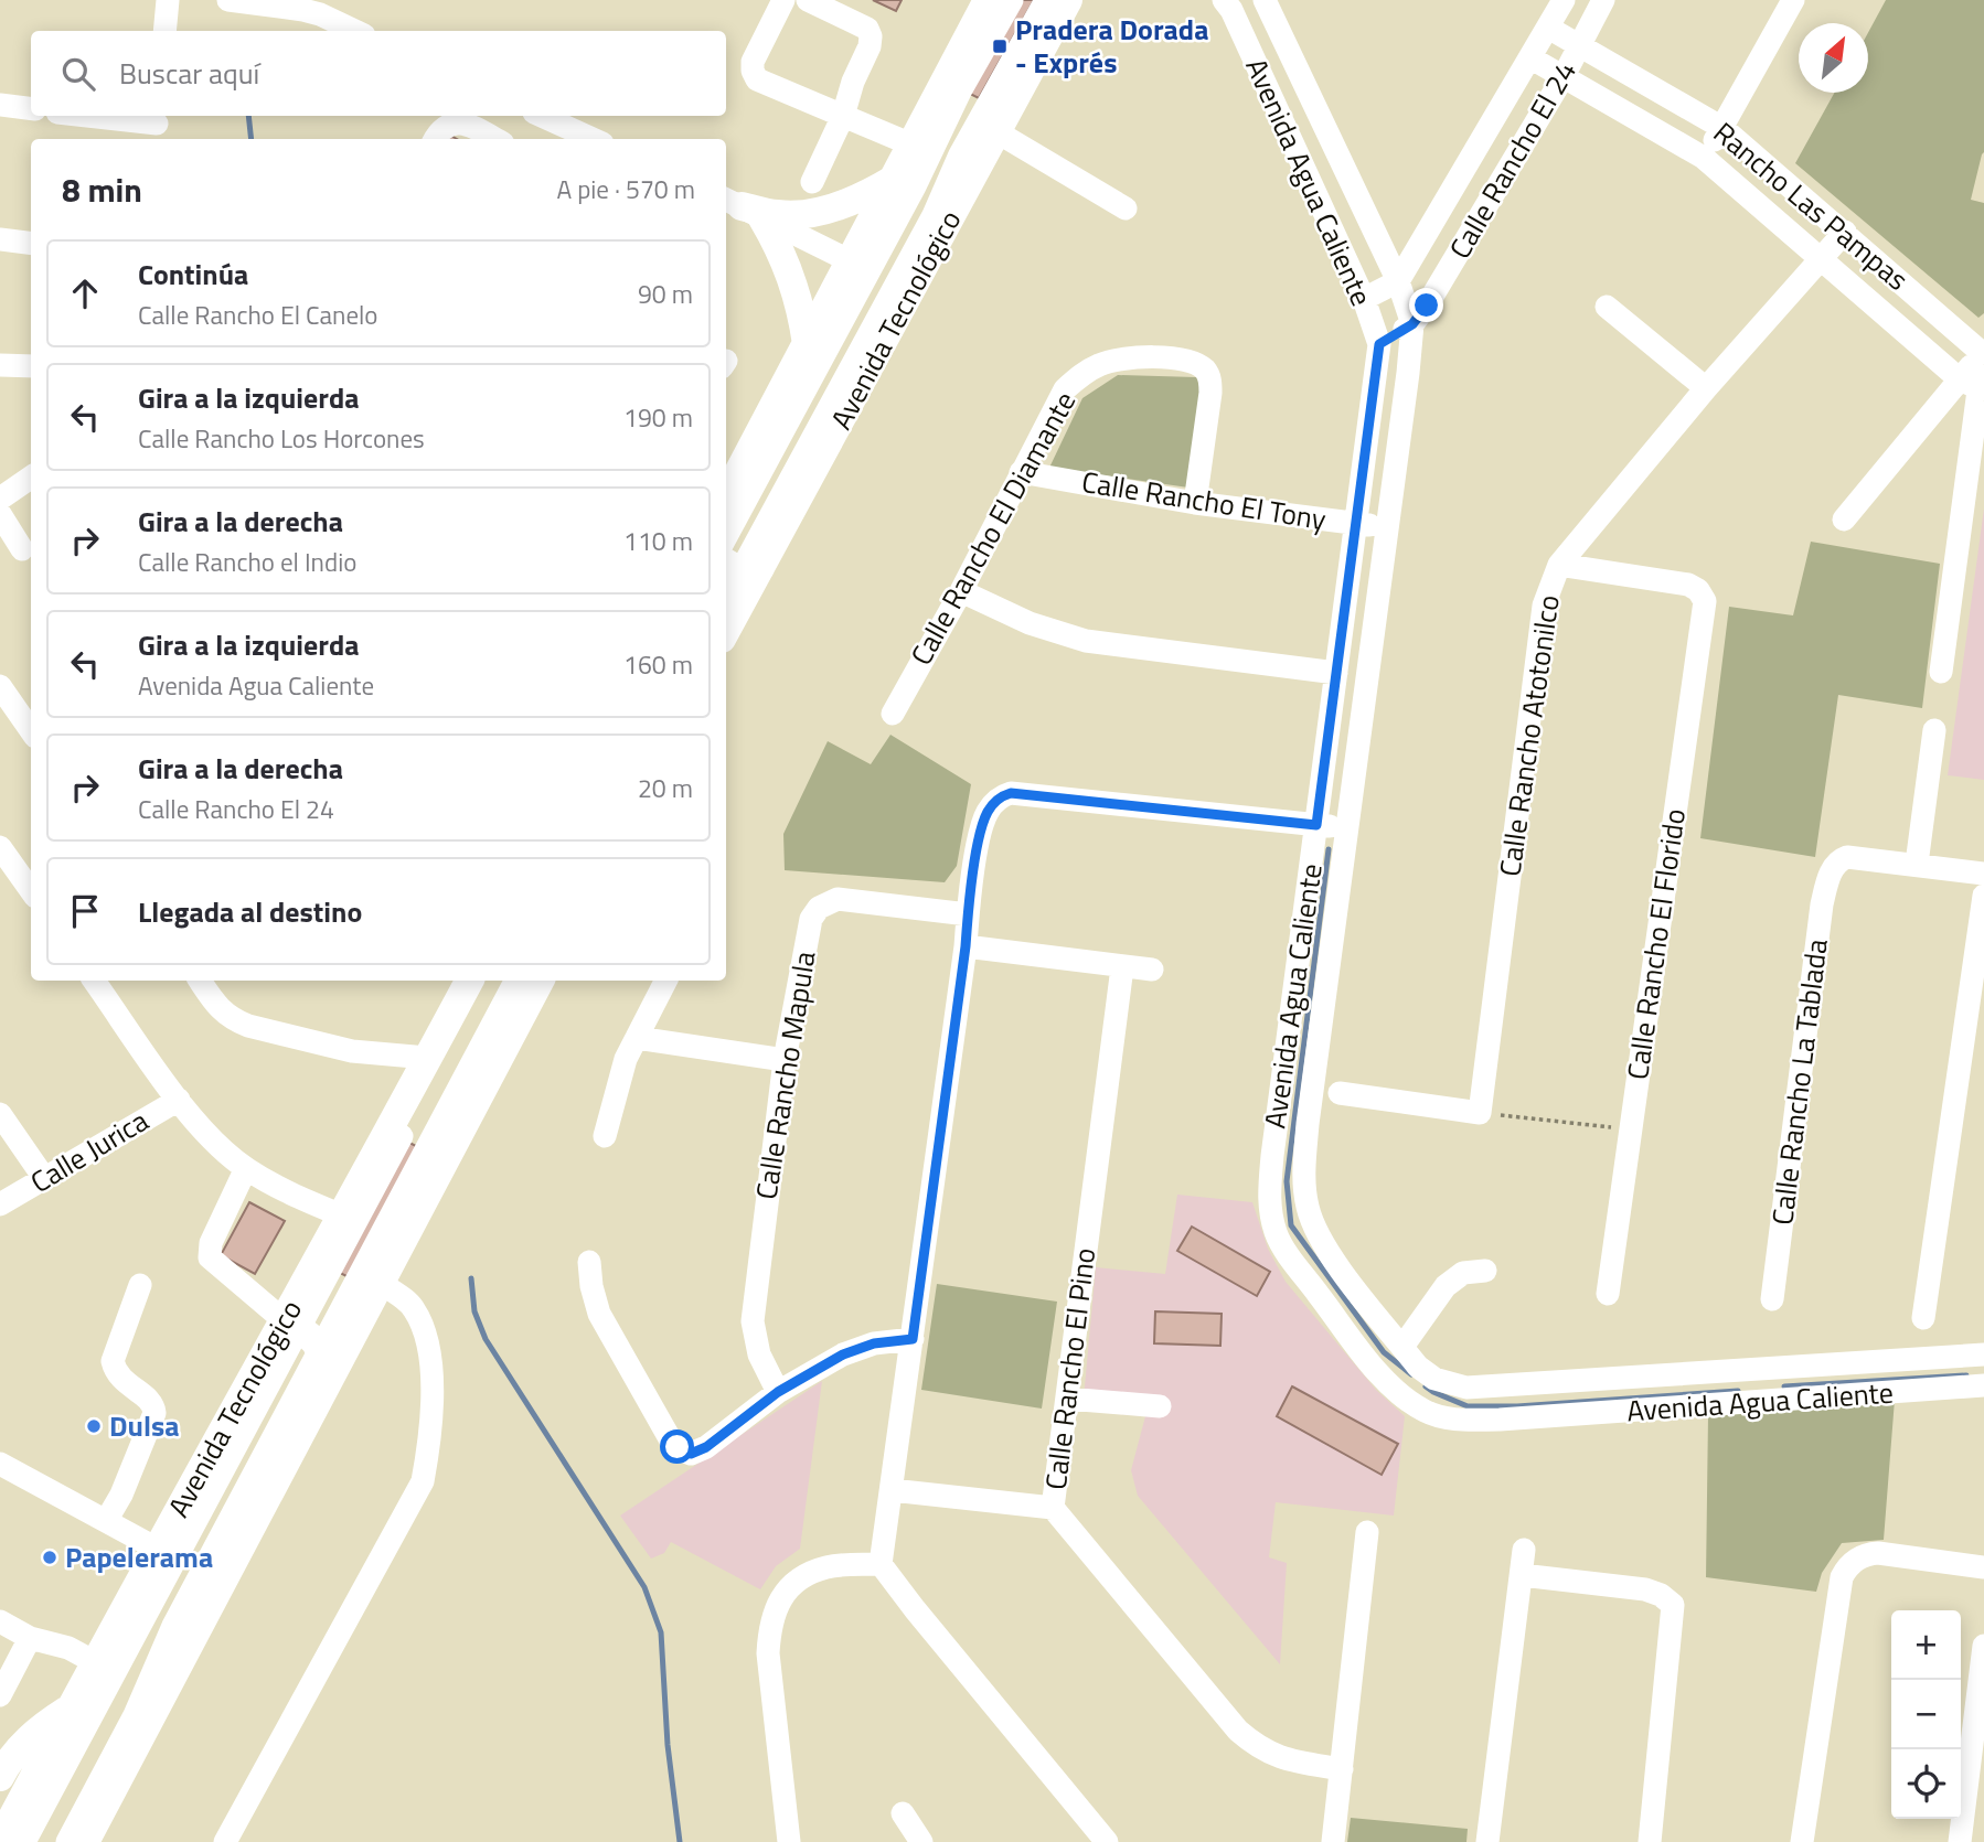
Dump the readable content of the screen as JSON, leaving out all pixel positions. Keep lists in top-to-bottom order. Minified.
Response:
{"streets":{"main road":["Avenida Tecnológico"],"street":["Calle Rancho El 24","Avenida Agua Caliente","Rancho Las Pampas","Calle Rancho El Tony","Calle Rancho El Diamante","Calle Rancho Atotonilco","Calle Rancho El Florido","Calle Rancho Mapula","Calle Rancho La Tablada","Calle Jurica","Calle Rancho El Pino"]},"crossings":[["Calle Rancho El 24","Avenida Agua Caliente"],["Calle Rancho El 24","Rancho Las Pampas"],["Avenida Agua Caliente","Calle Rancho El Tony"],["Rancho Las Pampas","Calle Rancho Atotonilco"],["Calle Rancho El Tony","Calle Rancho El Diamante"],["Calle Rancho Atotonilco","Calle Rancho El Florido"]],"places":{"transit":["Pradera Dorada - Exprés"],"other":["Dulsa","Papelerama"]},"north":"top right","page":{"search":"Buscar aquí","heading":["8 min","A pie · 570 m"],"list":[["Continúa","Calle Rancho El Canelo","90 m"],["Gira a la izquierda","Calle Rancho Los Horcones","190 m"],["Gira a la derecha","Calle Rancho el Indio","110 m"],["Gira a la izquierda","Avenida Agua Caliente","160 m"],["Gira a la derecha","Calle Rancho El 24","20 m"],"Llegada al destino"],"map_buttons":["+","−"]}}
